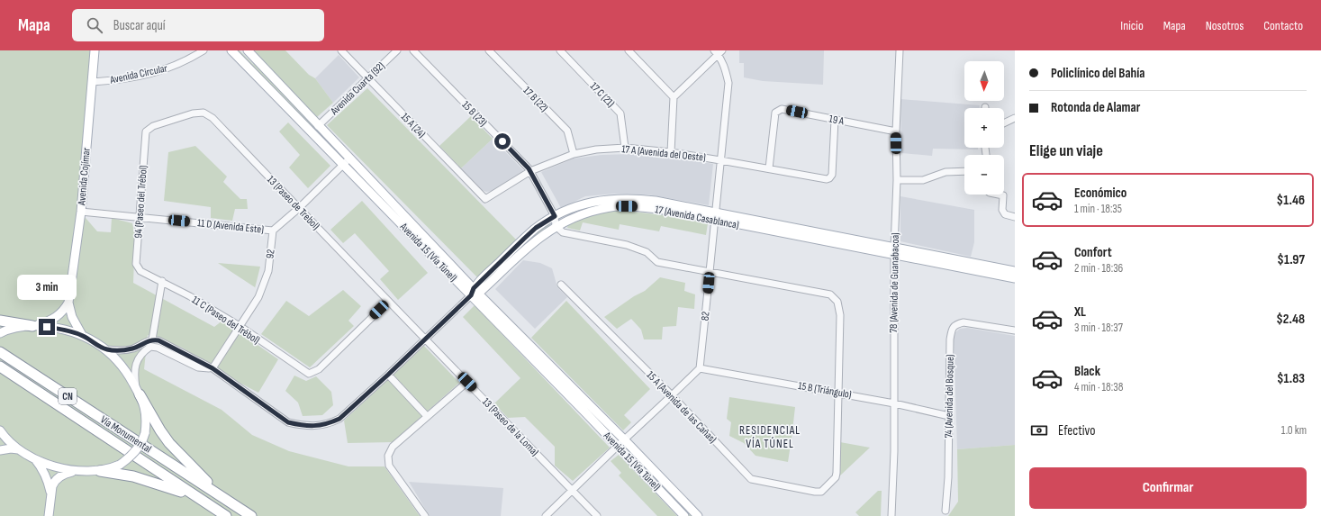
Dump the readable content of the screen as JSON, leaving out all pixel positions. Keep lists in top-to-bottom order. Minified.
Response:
{"streets":{"highway":["CN","Vía Monumental"],"main road":["Avenida Cojímar","17 (Avenida Casablanca)","Avenida 15 (Vía Túnel)"],"street":["Avenida Circular","Avenida Cuarta (92)","17 C (21)","17 B (22)","15 B (23)","19 A","15 A (24)","17 A (Avenida del Oeste)","94 (Paseo del Trébol)","13 (Paseo de Trebol)","11 D (Avenida Este)","92","78 (Avenida de Guanabacoa)","82","11 C (Paseo del Trébol)","15 B (Triángulo)","74 (Avenida del Bosque)","15 A (Avenida de las Cañas)","13 (Paseo de la Loma)"]},"crossings":[["Avenida Circular","Avenida Cojímar"],["Avenida Cuarta (92)","15 A (24)"],["Avenida Cuarta (92)","Avenida 15 (Vía Túnel)"],["17 C (21)","17 A (Avenida del Oeste)"],["17 B (22)","17 A (Avenida del Oeste)"],["15 B (23)","17 A (Avenida del Oeste)"],["15 B (23)","17 (Avenida Casablanca)"],["19 A","17 A (Avenida del Oeste)"],["19 A","78 (Avenida de Guanabacoa)"],["15 A (24)","17 A (Avenida del Oeste)"],["17 A (Avenida del Oeste)","82"],["Avenida Cojímar","11 D (Avenida Este)"],["94 (Paseo del Trébol)","13 (Paseo de Trebol)"],["94 (Paseo del Trébol)","11 D (Avenida Este)"],["94 (Paseo del Trébol)","11 C (Paseo del Trébol)"],["13 (Paseo de Trebol)","11 C (Paseo del Trébol)"],["13 (Paseo de Trebol)","13 (Paseo de la Loma)"],["17 (Avenida Casablanca)","Avenida 15 (Vía Túnel)"],["17 (Avenida Casablanca)","78 (Avenida de Guanabacoa)"],["17 (Avenida Casablanca)","82"],["11 D (Avenida Este)","92"],["92","11 C (Paseo del Trébol)"],["78 (Avenida de Guanabacoa)","15 B (Triángulo)"],["82","15 B (Triángulo)"],["15 B (Triángulo)","74 (Avenida del Bosque)"],["15 B (Triángulo)","15 A (Avenida de las Cañas)"]],"districts":["RESIDENCIAL VÍA TÚNEL"],"north":"bottom","page":{"header":"Mapa","search":"Buscar aquí","nav":["Inicio","Mapa","Nosotros","Contacto"],"banner":["Policlínico del Bahía","Rotonda de Alamar"],"map_buttons":["+","−"],"heading":"Elige un viaje","list":[{"name":"Económico","note":"1 min · 18:35","value":"$1.46"},{"name":"Confort","note":"2 min · 18:36","value":"$1.97"},{"name":"XL","note":"3 min · 18:37","value":"$2.48"},{"name":"Black","note":"4 min · 18:38","value":"$1.83"}],"bubble":"3 min","pay":["Efectivo","1.0 km"],"buttons":"Confirmar"}}
